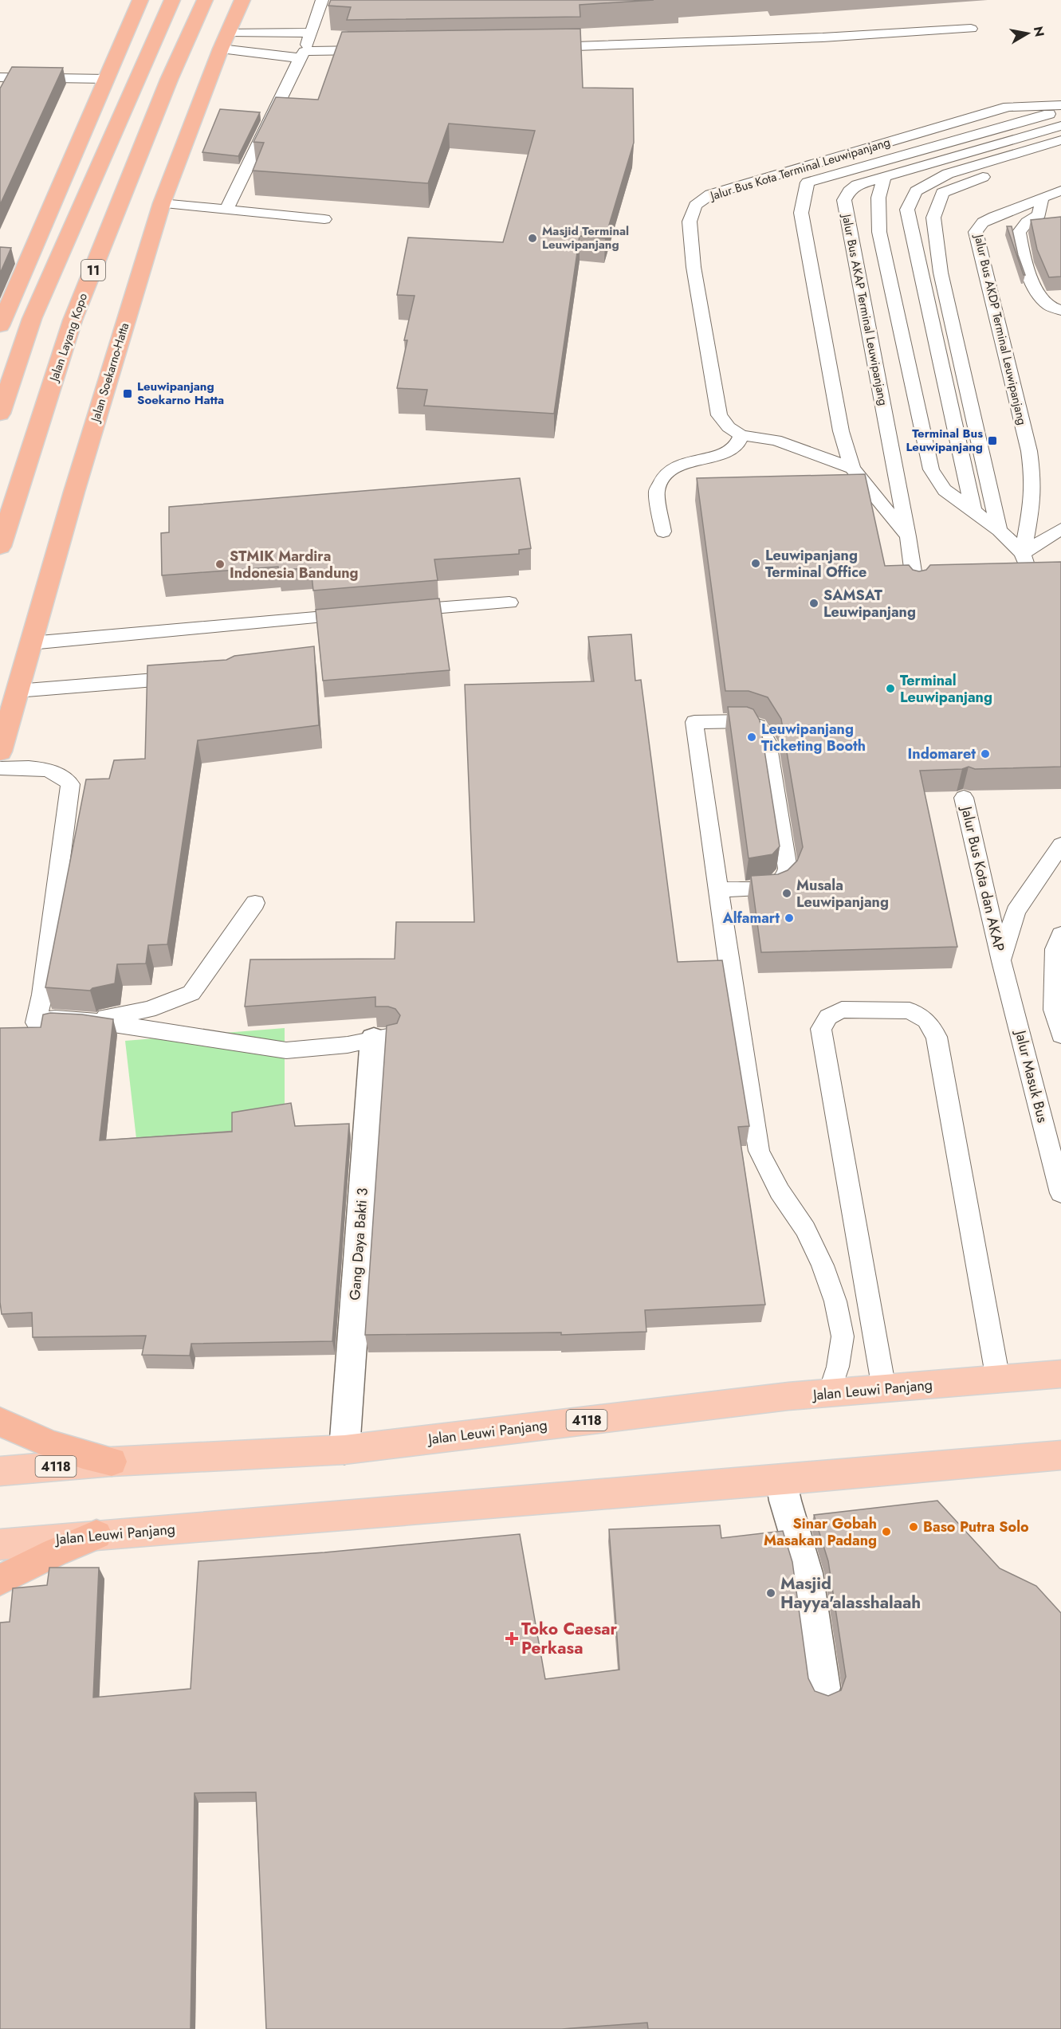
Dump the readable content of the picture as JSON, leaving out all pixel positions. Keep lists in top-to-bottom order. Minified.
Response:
{"streets":{"highway":["11","Jalan Layang Kopo","Jalan Soekarno-Hatta"],"main road":["Jalan Leuwi Panjang","4118"],"street":["Gang Daya Bakti 3"],"lane":["Jalur Bus Kota Terminal Leuwipanjang","Jalur Bus AKAP Terminal Leuwipanjang","Jalur Bus AKDP Terminal Leuwipanjang","Jalur Bus Kota dan AKAP","Jalur Masuk Bus"]},"crossings":[["Jalur Bus Kota dan AKAP","Jalur Masuk Bus"],["Gang Daya Bakti 3","Jalan Leuwi Panjang"]],"places":{"other":["Masjid Terminal Leuwipanjang","Leuwipanjang Terminal Office","STMIK Mardira Indonesia Bandung","SAMSAT Leuwipanjang","Terminal Leuwipanjang","Leuwipanjang Ticketing Booth","Indomaret","Musala Leuwipanjang","Alfamart","Baso Putra Solo","Sinar Gobah Masakan Padang","Masjid Hayya'alasshalaah"],"transit":["Leuwipanjang Soekarno Hatta","Terminal Bus Leuwipanjang"],"health":["Toko Caesar Perkasa"]},"north":"right"}
